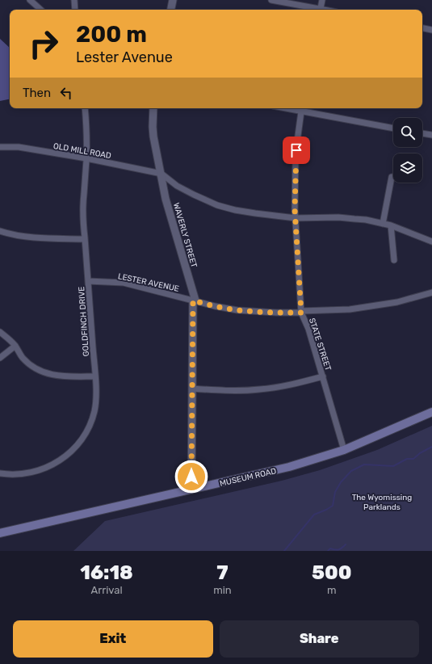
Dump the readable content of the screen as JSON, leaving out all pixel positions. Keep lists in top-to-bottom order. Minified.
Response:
{"streets":{"main road":["MUSEUM ROAD"],"street":["OLD MILL ROAD","WAVERLY STREET","LESTER AVENUE","GOLDFINCH DRIVE","STATE STREET"]},"crossings":[["OLD MILL ROAD","WAVERLY STREET"],["OLD MILL ROAD","GOLDFINCH DRIVE"],["WAVERLY STREET","LESTER AVENUE"],["WAVERLY STREET","MUSEUM ROAD"],["LESTER AVENUE","GOLDFINCH DRIVE"],["LESTER AVENUE","STATE STREET"],["STATE STREET","MUSEUM ROAD"]],"parks":["The Wyomissing Parklands"],"page":{"turn":["200 m","Lester Avenue"],"then":"Then","eta":["16:18","Arrival","7","min","500","m"],"buttons":["Exit","Share"]}}
